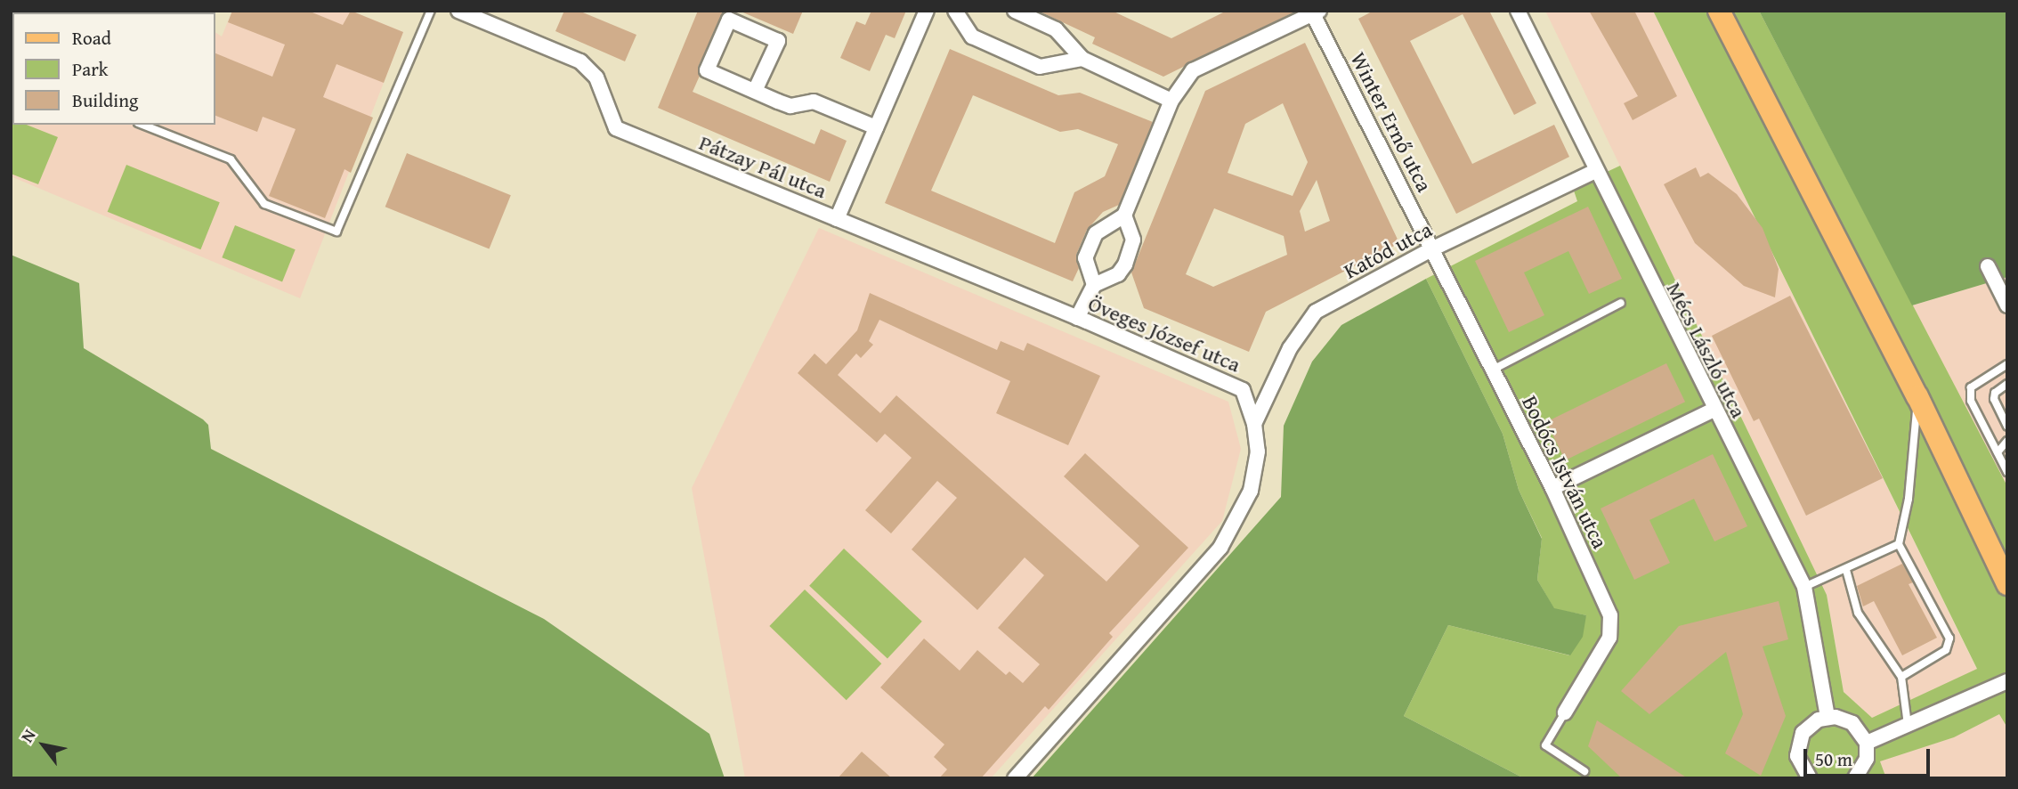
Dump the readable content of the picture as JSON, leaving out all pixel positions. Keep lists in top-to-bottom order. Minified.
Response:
{"streets":{"street":["Winter Ernő utca","Pátzay Pál utca","Katód utca","Öveges József utca","Mécs László utca","Bodócs István utca"]},"crossings":[["Winter Ernő utca","Katód utca"],["Winter Ernő utca","Bodócs István utca"],["Pátzay Pál utca","Öveges József utca"],["Katód utca","Öveges József utca"],["Katód utca","Mécs László utca"],["Katód utca","Bodócs István utca"]],"legend":["Road","Park","Building"],"scale_bar":"50 m","north":"top left"}
